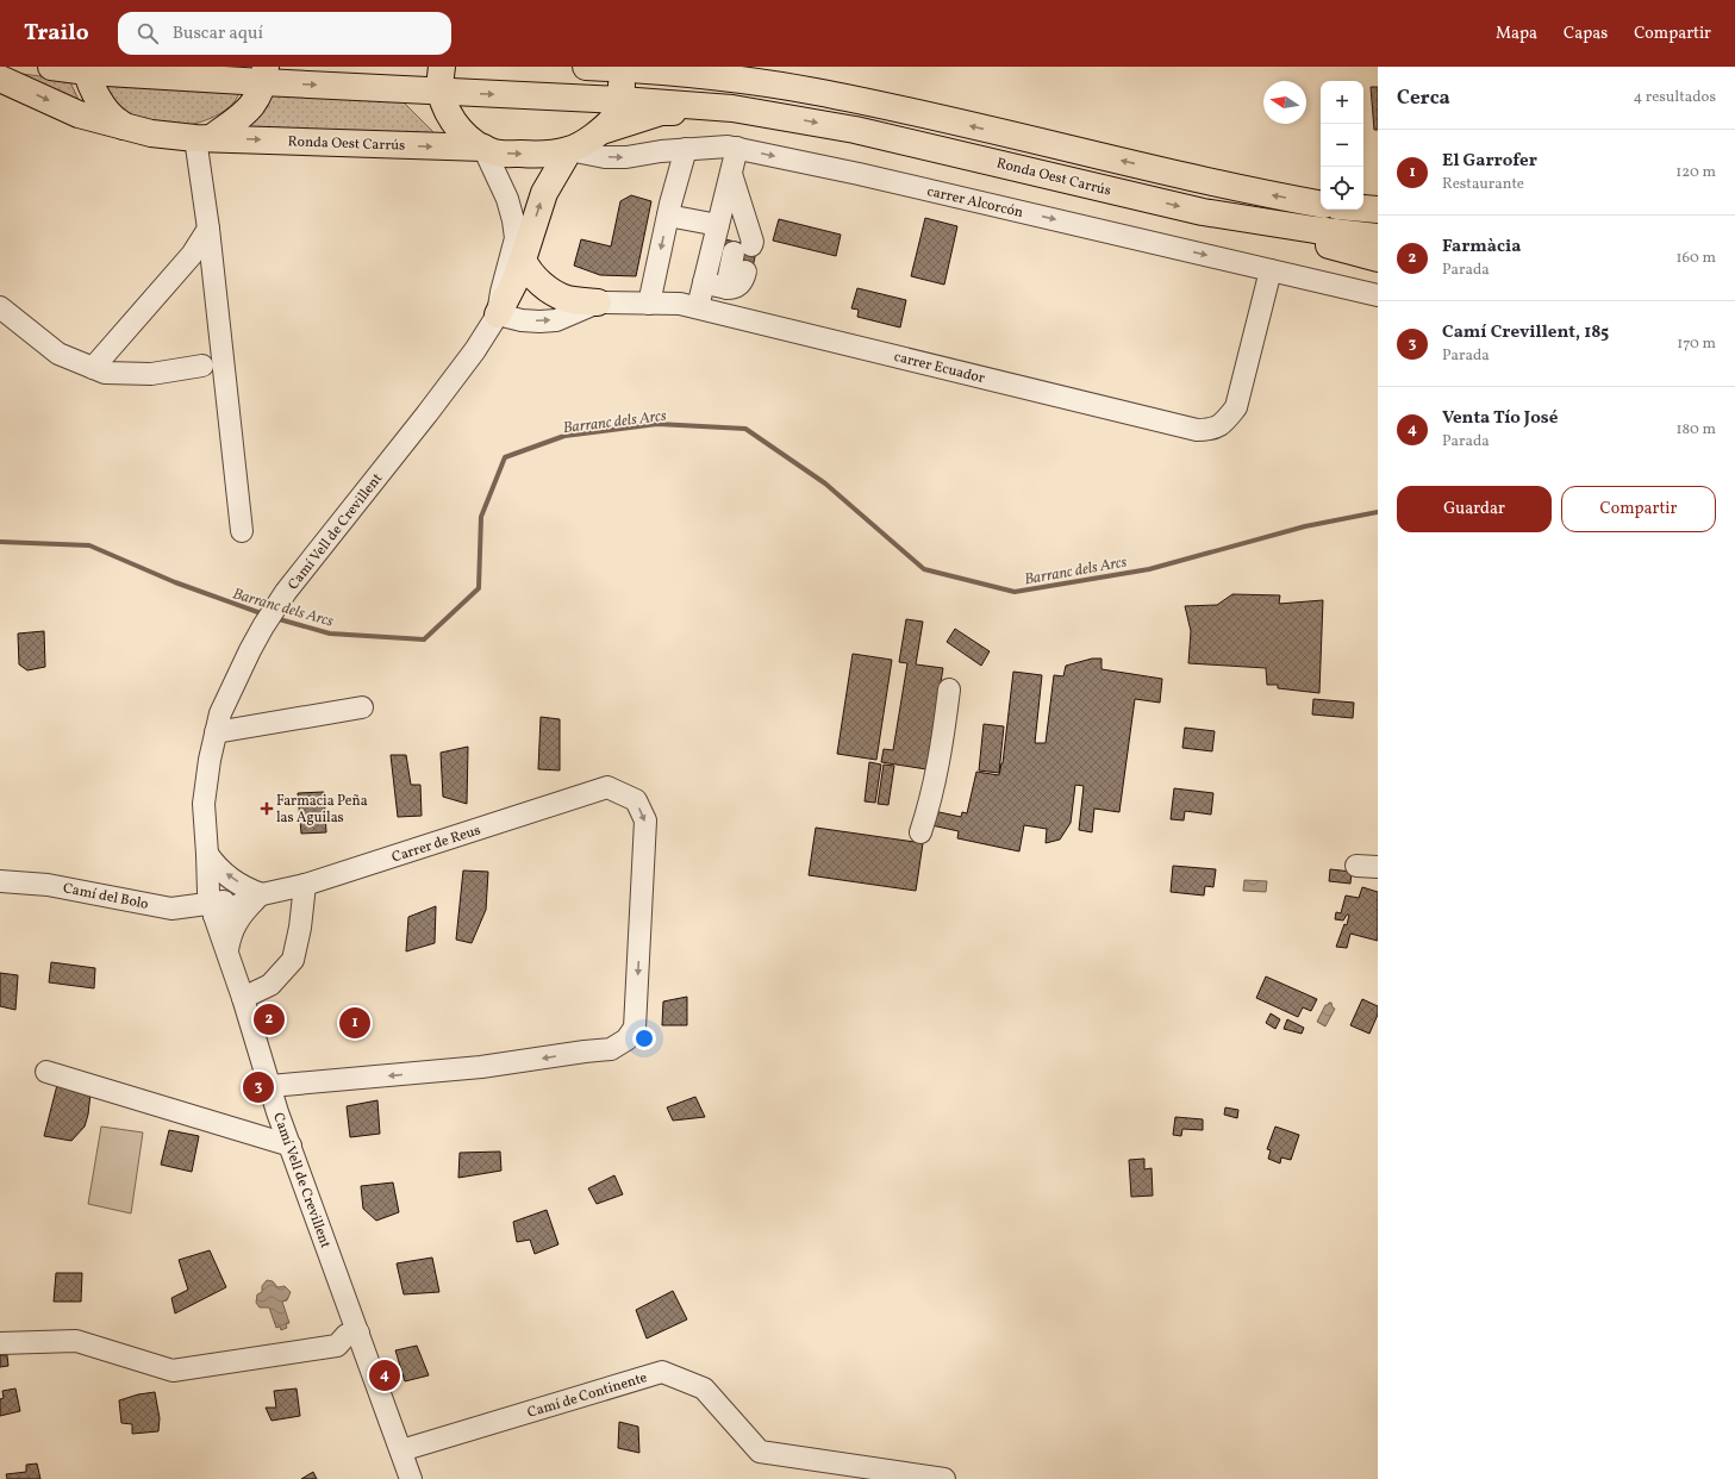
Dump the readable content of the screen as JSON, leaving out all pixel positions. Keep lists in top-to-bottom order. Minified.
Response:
{"streets":{"main road":["Ronda Oest Carrús"],"street":["carrer Alcorcón","carrer Ecuador","Camí Vell de Crevillent","Carrer de Reus","Camí del Bolo","Camí de Continente"]},"crossings":[["Ronda Oest Carrús","carrer Alcorcón"],["Ronda Oest Carrús","Camí Vell de Crevillent"],["carrer Alcorcón","carrer Ecuador"],["carrer Ecuador","Camí Vell de Crevillent"],["Camí Vell de Crevillent","Carrer de Reus"],["Camí Vell de Crevillent","Camí del Bolo"],["Camí Vell de Crevillent","Camí de Continente"],["Carrer de Reus","Camí del Bolo"]],"one_way":["carrer Alcorcón"],"water":["Barranc dels Arcs"],"places":{"health":["Farmacia Peña las Aguilas"]},"north":"left","page":{"header":"Trailo","search":"Buscar aquí","nav":["Mapa","Capas","Compartir"],"heading":["Cerca","4 resultados"],"map_buttons":["+","−"],"list":[{"mark":"1","name":"El Garrofer","note":"Restaurante","value":"120 m"},{"mark":"2","name":"Farmàcia","note":"Parada","value":"160 m"},{"mark":"3","name":"Camí Crevillent, 185","note":"Parada","value":"170 m"},{"mark":"4","name":"Venta Tío José","note":"Parada","value":"180 m"}],"buttons":["Guardar","Compartir"],"pins":["2","1","3","4"]}}
